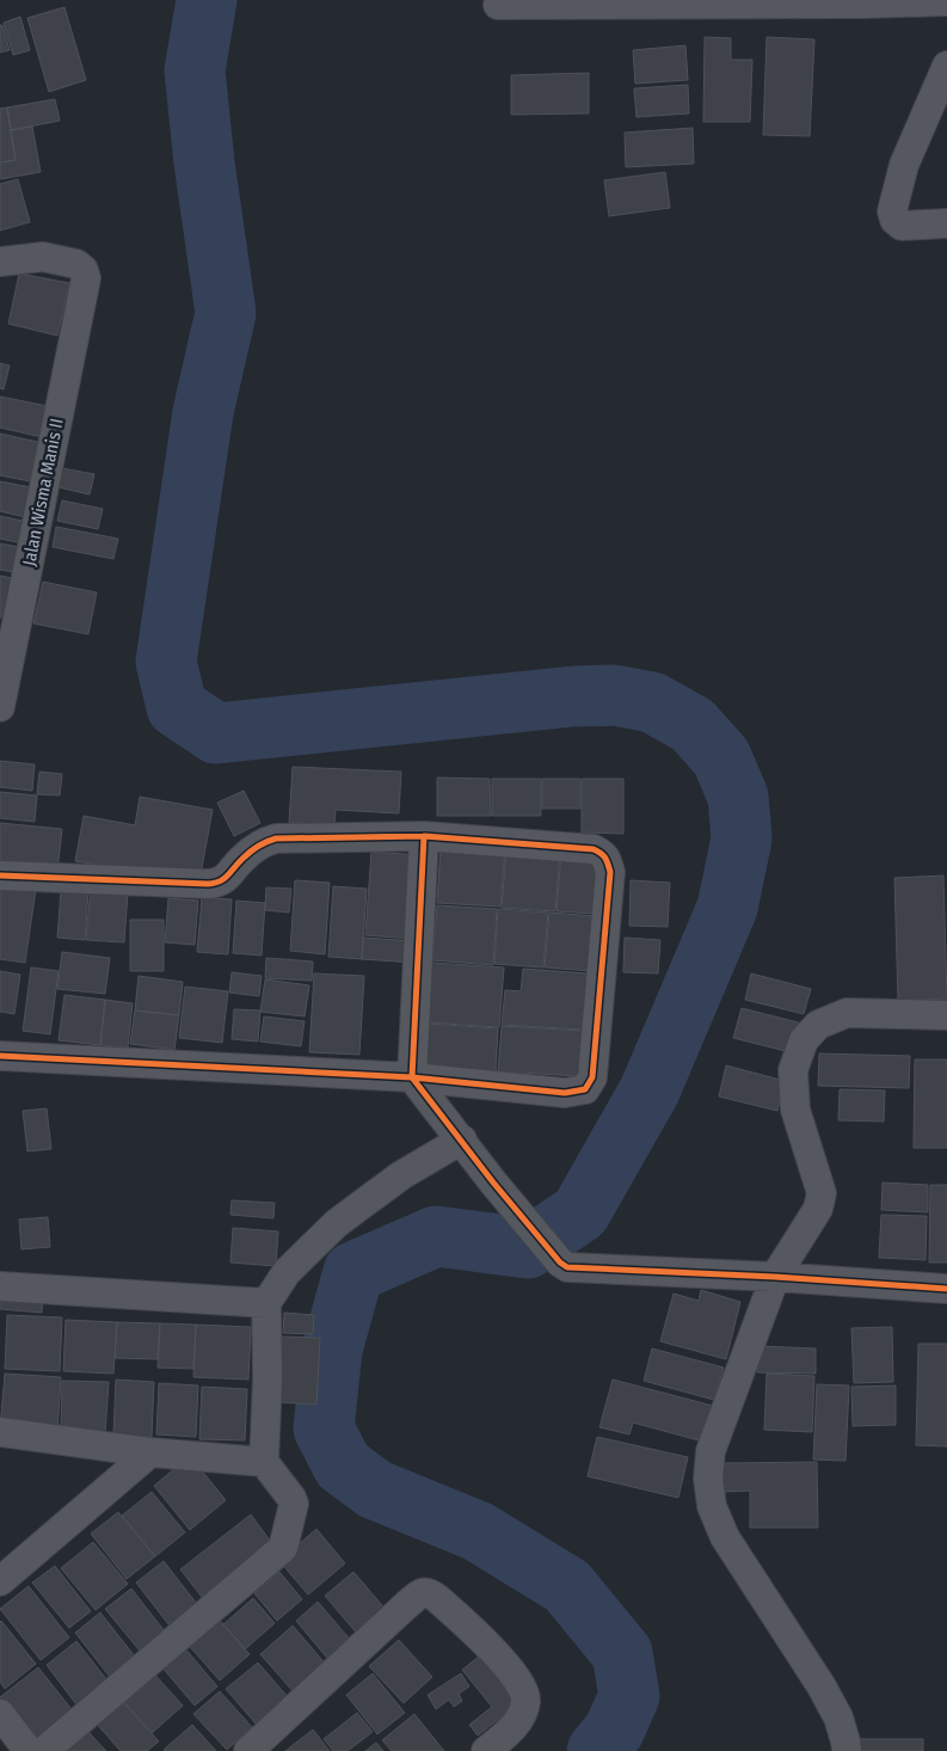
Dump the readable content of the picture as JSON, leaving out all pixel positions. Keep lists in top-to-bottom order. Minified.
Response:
{"streets":{"street":["Jalan Wisma Manis II"]}}
